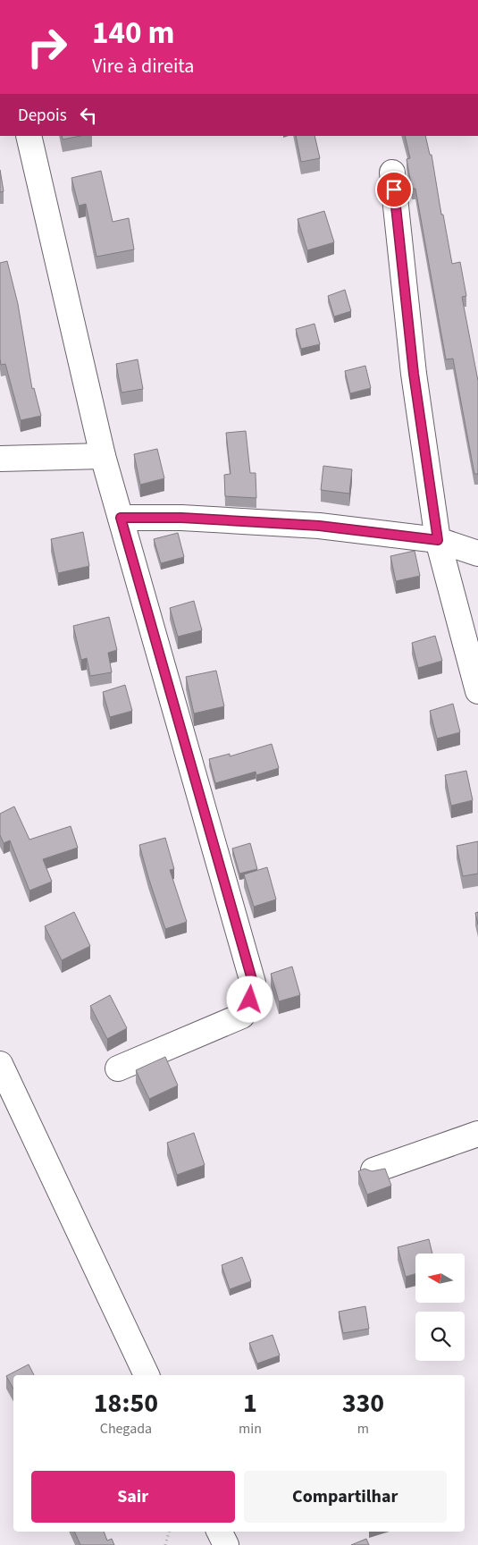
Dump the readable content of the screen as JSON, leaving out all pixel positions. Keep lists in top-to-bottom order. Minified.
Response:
{"north":"left","page":{"turn":["140 m","Vire à direita"],"then":"Depois","eta":["18:50","Chegada","1","min","330","m"],"buttons":["Sair","Compartilhar"]}}
